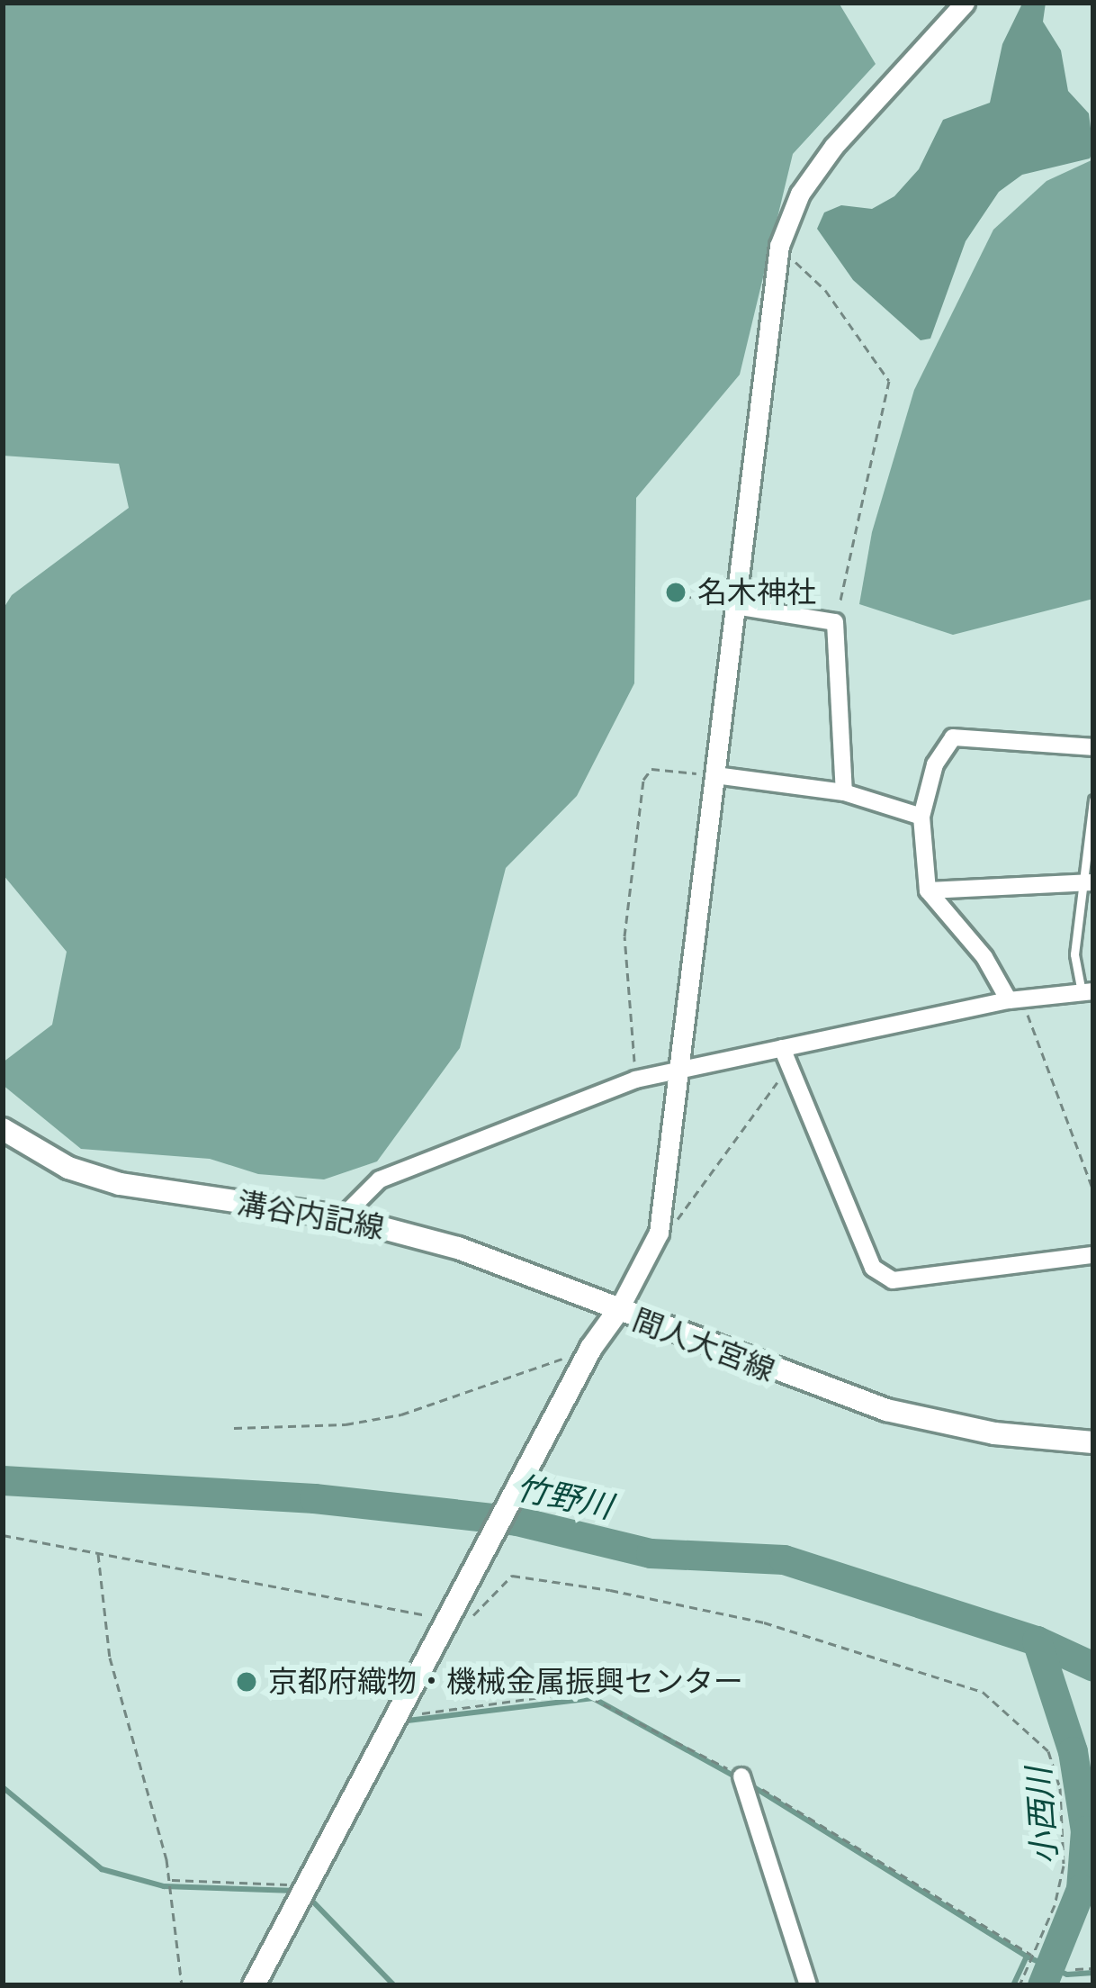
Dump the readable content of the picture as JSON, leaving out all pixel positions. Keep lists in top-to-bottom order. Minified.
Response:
{"streets":{"main road":["溝谷内記線","間人大宮線"]},"crossings":[["溝谷内記線","間人大宮線"]],"water":["竹野川","小西川"],"places":["名木神社","京都府織物・機械金属振興センター"]}
